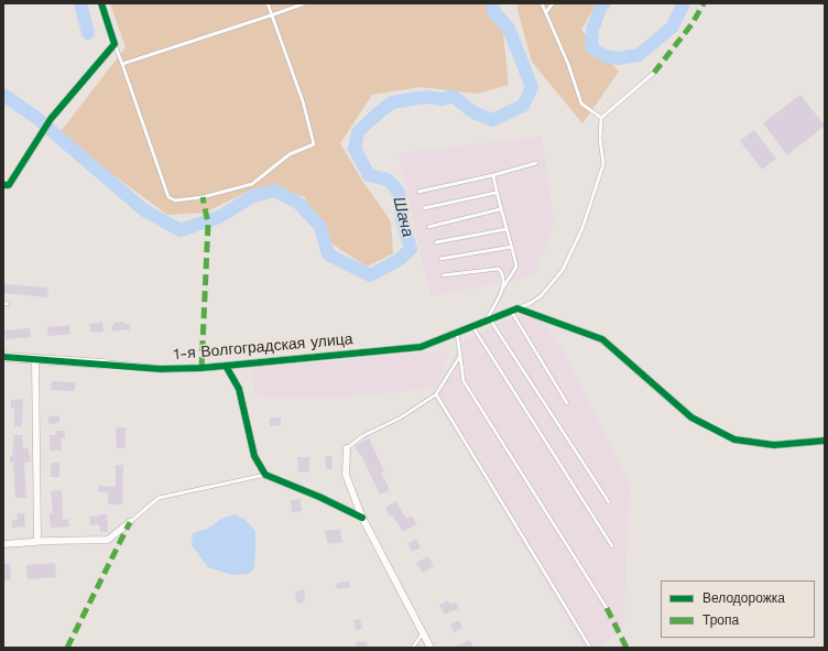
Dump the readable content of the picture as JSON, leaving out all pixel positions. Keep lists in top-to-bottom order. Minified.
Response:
{"streets":{"street":["1-я Волгоградская улица"]},"water":["Шача"],"legend":["Велодорожка","Тропа"]}
